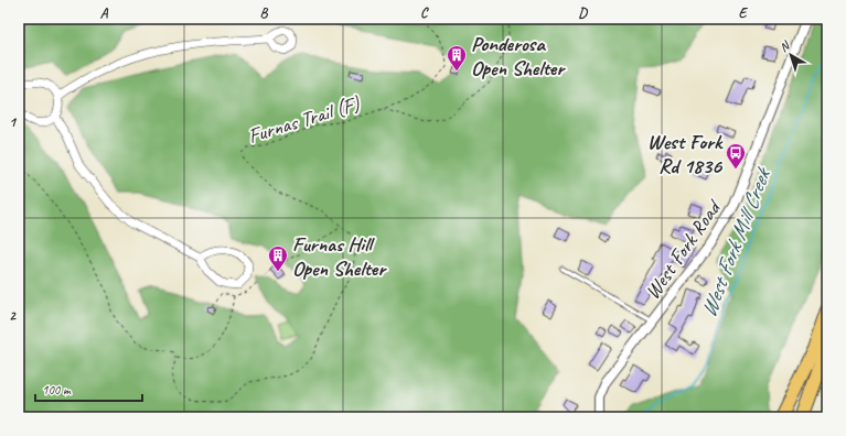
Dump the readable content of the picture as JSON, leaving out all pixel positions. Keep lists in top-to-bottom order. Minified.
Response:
{"streets":{"street":["West Fork Road"],"path":["Furnas Trail (F)"]},"water":["West Fork Mill Creek"],"places":{"building":["Ponderosa Open Shelter","Furnas Hill Open Shelter"],"bus stop":["West Fork Rd 1836"]},"scale_bar":"100 m","north":"top left","grid":{"columns":["A","B","C","D","E"],"rows":["1","2"]}}
